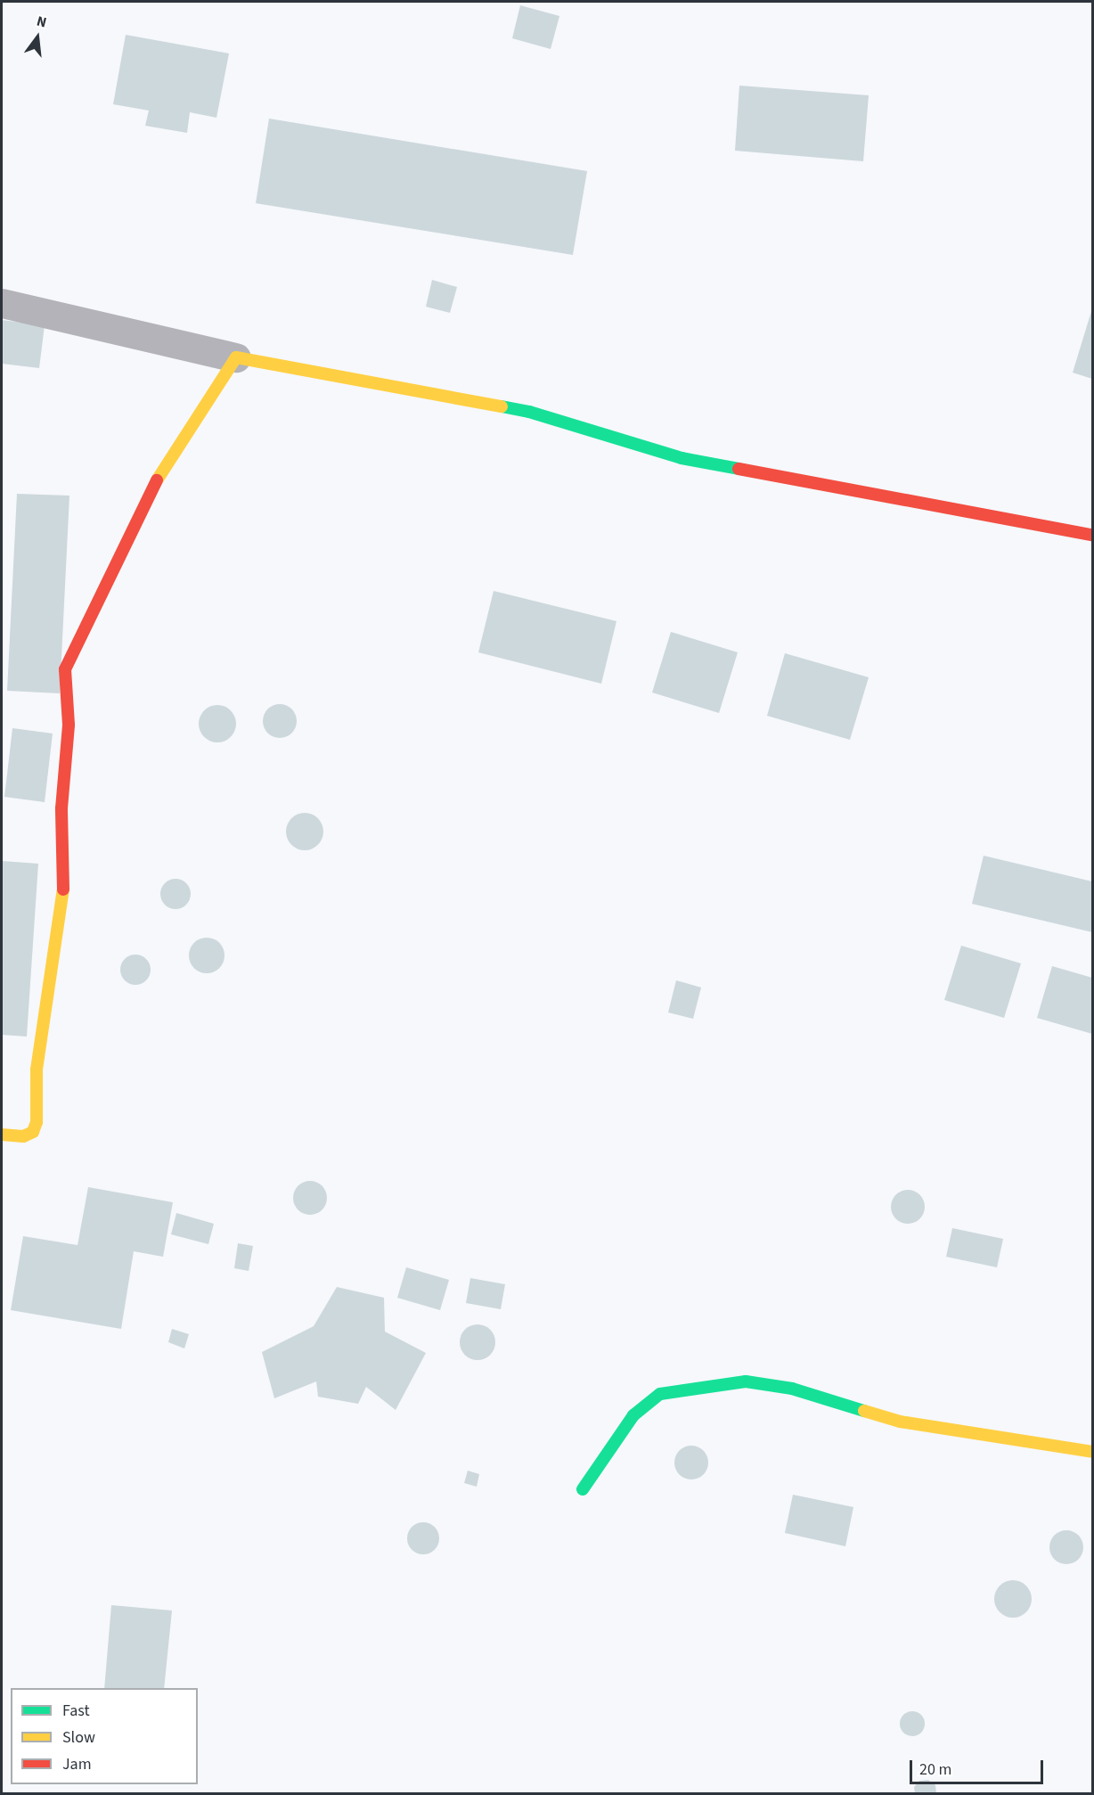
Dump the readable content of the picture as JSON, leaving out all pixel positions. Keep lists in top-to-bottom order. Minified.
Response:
{"legend":["Fast","Slow","Jam"],"scale_bar":"20 m","north":"top"}
